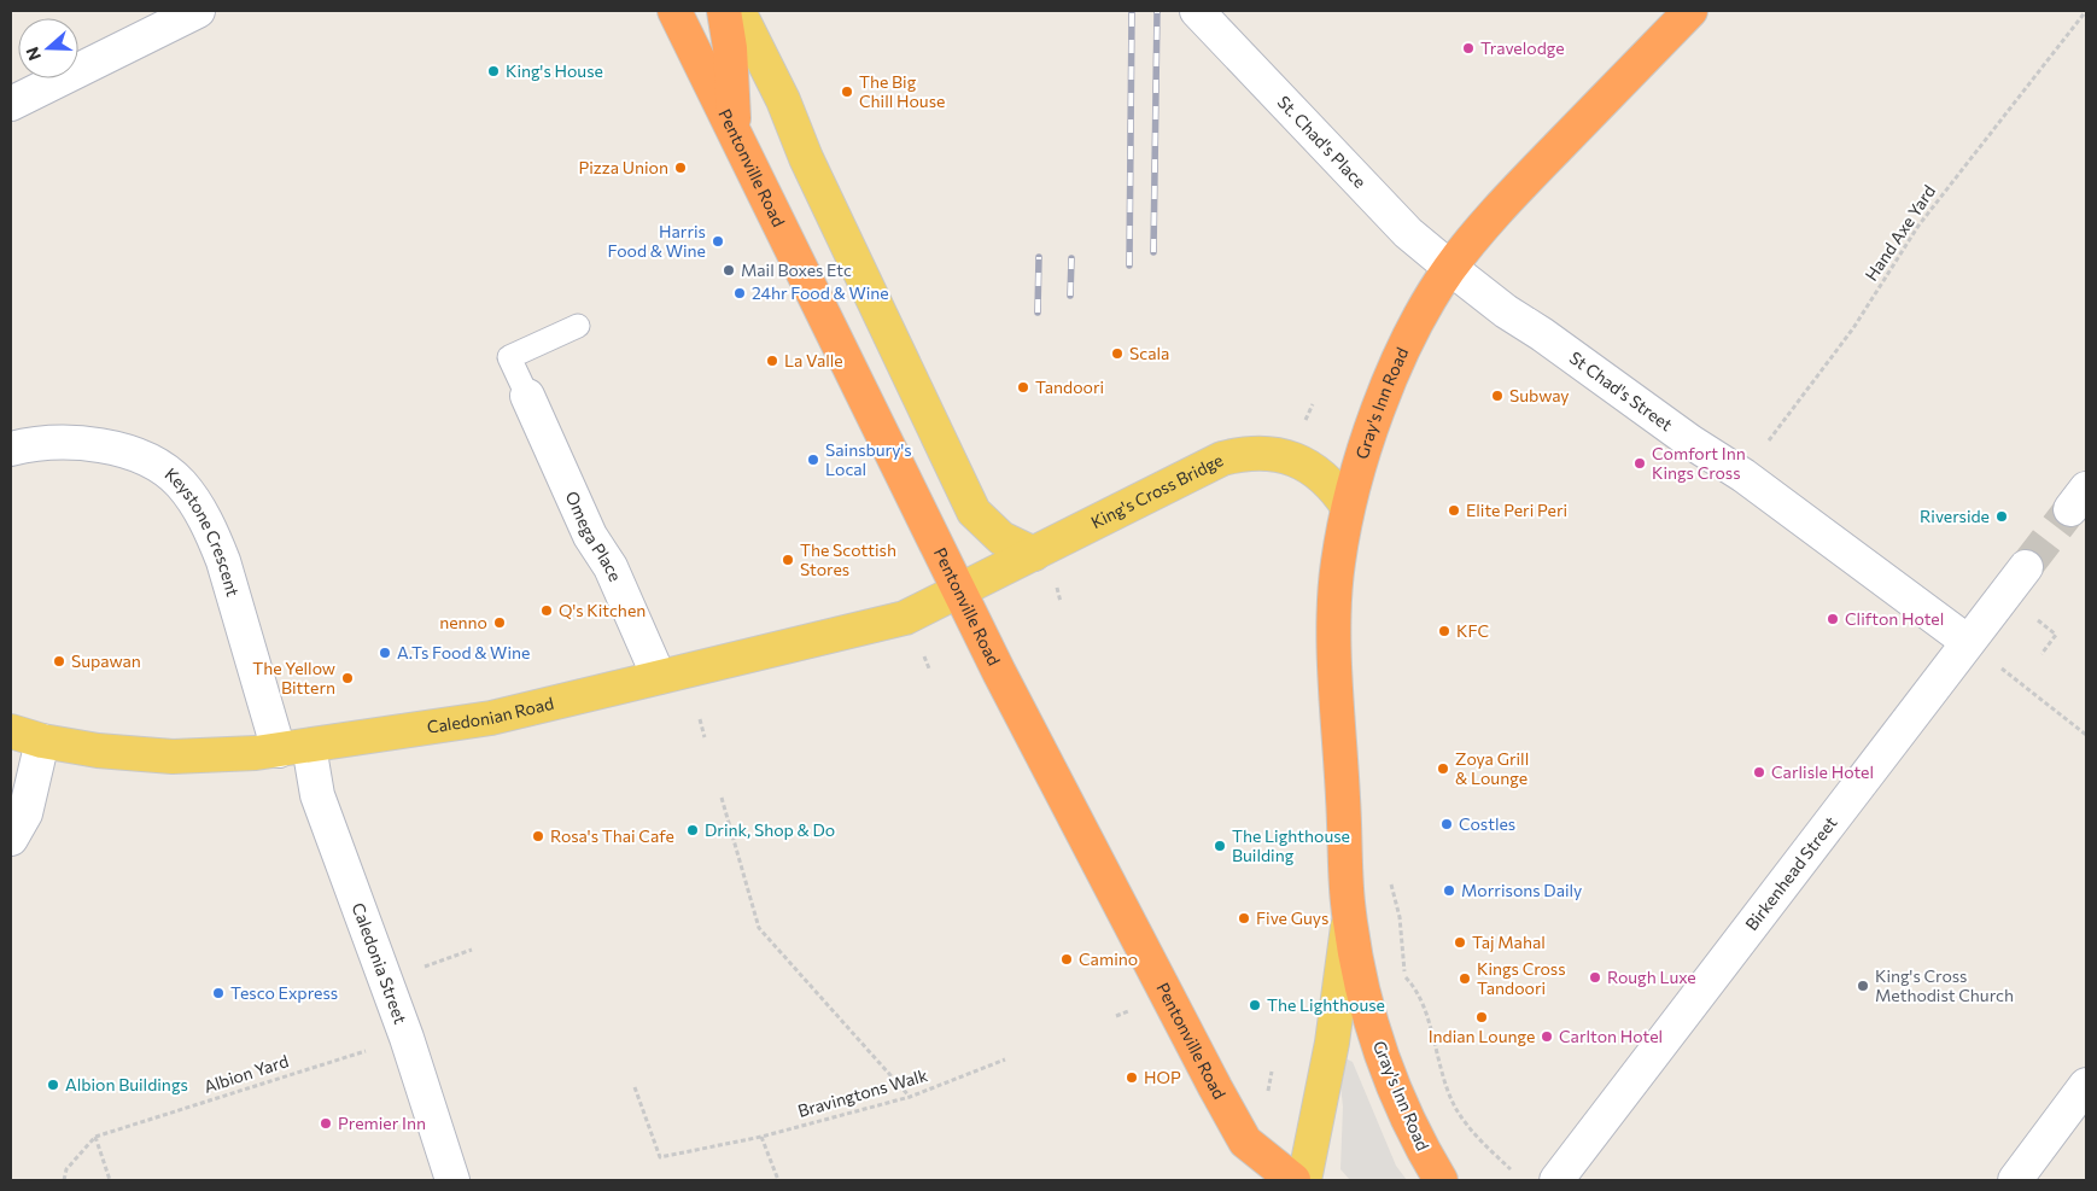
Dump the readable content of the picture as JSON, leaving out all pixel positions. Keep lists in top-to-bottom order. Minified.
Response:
{"streets":{"highway":["Pentonville Road","Gray's Inn Road"],"main road":["King's Cross Bridge","Caledonian Road"],"street":["St. Chad's Place","St Chad's Street","Keystone Crescent","Omega Place","Birkenhead Street","Caledonia Street"],"path":["Hand Axe Yard","Albion Yard","Bravingtons Walk"]},"crossings":[["St. Chad's Place","St Chad's Street"],["St. Chad's Place","Gray's Inn Road"],["Pentonville Road","King's Cross Bridge"],["Pentonville Road","Caledonian Road"],["Hand Axe Yard","St Chad's Street"],["St Chad's Street","Gray's Inn Road"],["St Chad's Street","Birkenhead Street"],["Gray's Inn Road","King's Cross Bridge"],["King's Cross Bridge","Caledonian Road"],["Keystone Crescent","Caledonian Road"],["Keystone Crescent","Caledonia Street"],["Omega Place","Caledonian Road"],["Caledonian Road","Caledonia Street"],["Caledonia Street","Albion Yard"]],"places":["Travelodge","King's House","The Big Chill House","Pizza Union","Harris Food & Wine","Mail Boxes Etc","24hr Food & Wine","Scala","La Valle","Tandoori","Subway","Sainsbury's Local","Comfort Inn Kings Cross","Elite Peri Peri","Riverside","The Scottish Stores","Q's Kitchen","Clifton Hotel","nenno","KFC","A.Ts Food & Wine","Supawan","The Yellow Bittern","Zoya Grill & Lounge","Carlisle Hotel","Costles","Drink, Shop & Do","Rosa's Thai Cafe","The Lighthouse Building","Morrisons Daily","Five Guys","Taj Mahal","Camino","Rough Luxe","Kings Cross Tandoori","King's Cross Methodist Church","Tesco Express","The Lighthouse","Indian Lounge","Carlton Hotel","HOP","Albion Buildings","Premier Inn"],"north":"left"}
